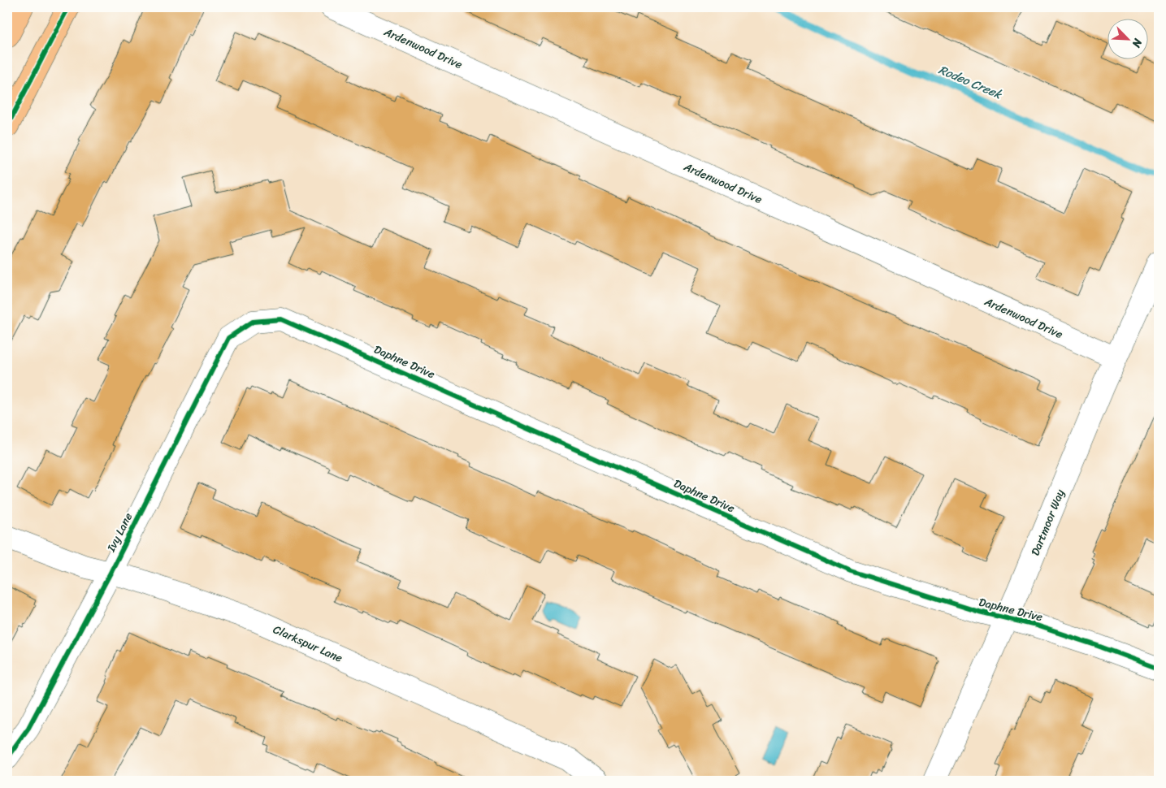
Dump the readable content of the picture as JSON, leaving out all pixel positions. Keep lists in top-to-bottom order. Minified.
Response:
{"streets":{"street":["Ardenwood Drive","Daphne Drive","Dartmoor Way","Ivy Lane","Clarkspur Lane"]},"crossings":[["Ardenwood Drive","Dartmoor Way"],["Daphne Drive","Dartmoor Way"],["Daphne Drive","Ivy Lane"],["Ivy Lane","Clarkspur Lane"]],"water":["Rodeo Creek"],"north":"bottom right"}
